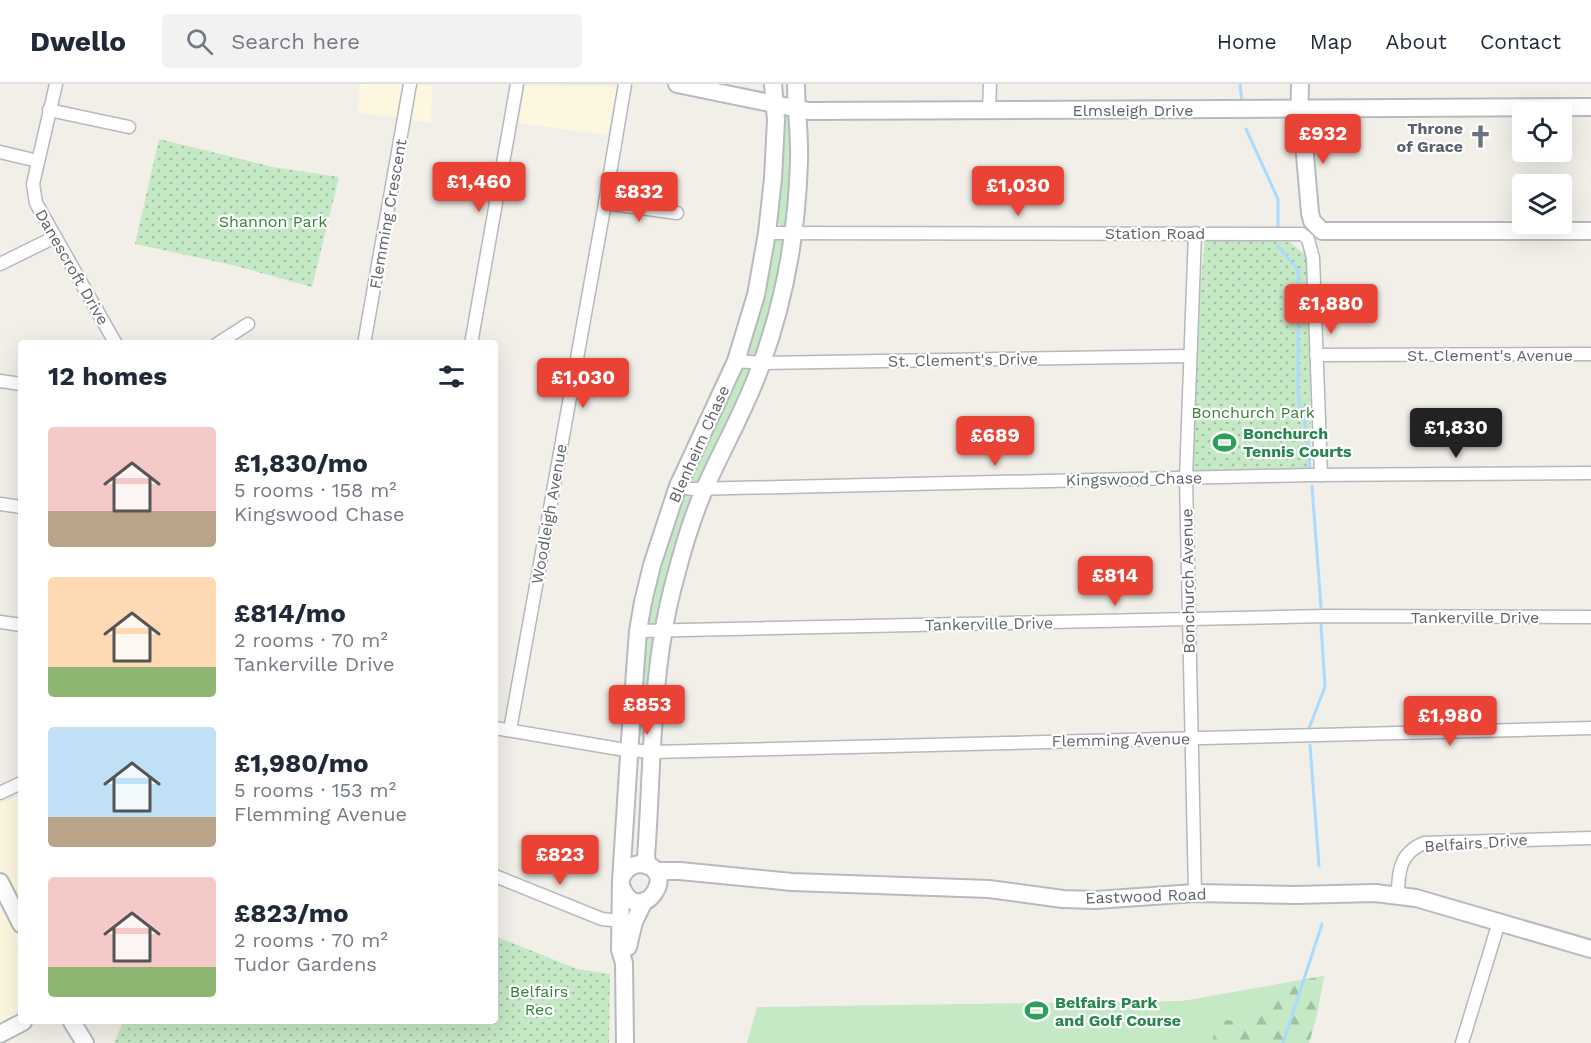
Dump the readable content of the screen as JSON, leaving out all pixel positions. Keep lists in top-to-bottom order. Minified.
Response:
{"streets":{"street":["Elmsleigh Drive","Flemming Crescent","Station Road","Danescroft Drive","St. Clement's Avenue","St. Clement's Drive","Blenheim Chase","Kingswood Chase","Woodleigh Avenue","Bonchurch Avenue","Tankerville Drive","Flemming Avenue","Belfairs Drive","Eastwood Road"]},"crossings":[["Elmsleigh Drive","Blenheim Chase"],["Station Road","St. Clement's Avenue"],["Station Road","Blenheim Chase"],["Station Road","Bonchurch Avenue"],["St. Clement's Drive","Blenheim Chase"],["St. Clement's Drive","Bonchurch Avenue"],["Blenheim Chase","Kingswood Chase"],["Blenheim Chase","Tankerville Drive"],["Blenheim Chase","Flemming Avenue"],["Blenheim Chase","Eastwood Road"],["Kingswood Chase","Bonchurch Avenue"],["Bonchurch Avenue","Tankerville Drive"],["Bonchurch Avenue","Flemming Avenue"],["Bonchurch Avenue","Eastwood Road"],["Belfairs Drive","Eastwood Road"]],"parks":["Shannon Park","Bonchurch Park","Belfairs Rec"],"places":{"church":["Throne of Grace"],"sports":["Bonchurch Tennis Courts","Belfairs Park and Golf Course"]},"page":{"header":"Dwello","search":"Search here","nav":["Home","Map","About","Contact"],"price":["£932","£1,460","£1,030","£832","£1,880","£1,030","£1,830","£689","£814","£853","£1,980","£823"],"heading":"12 homes","list":[{"name":"£1,830/mo","note":"5 rooms · 158 m² · Kingswood Chase"},{"name":"£814/mo","note":"2 rooms · 70 m² · Tankerville Drive"},{"name":"£1,980/mo","note":"5 rooms · 153 m² · Flemming Avenue"},{"name":"£823/mo","note":"2 rooms · 70 m² · Tudor Gardens"}]}}
